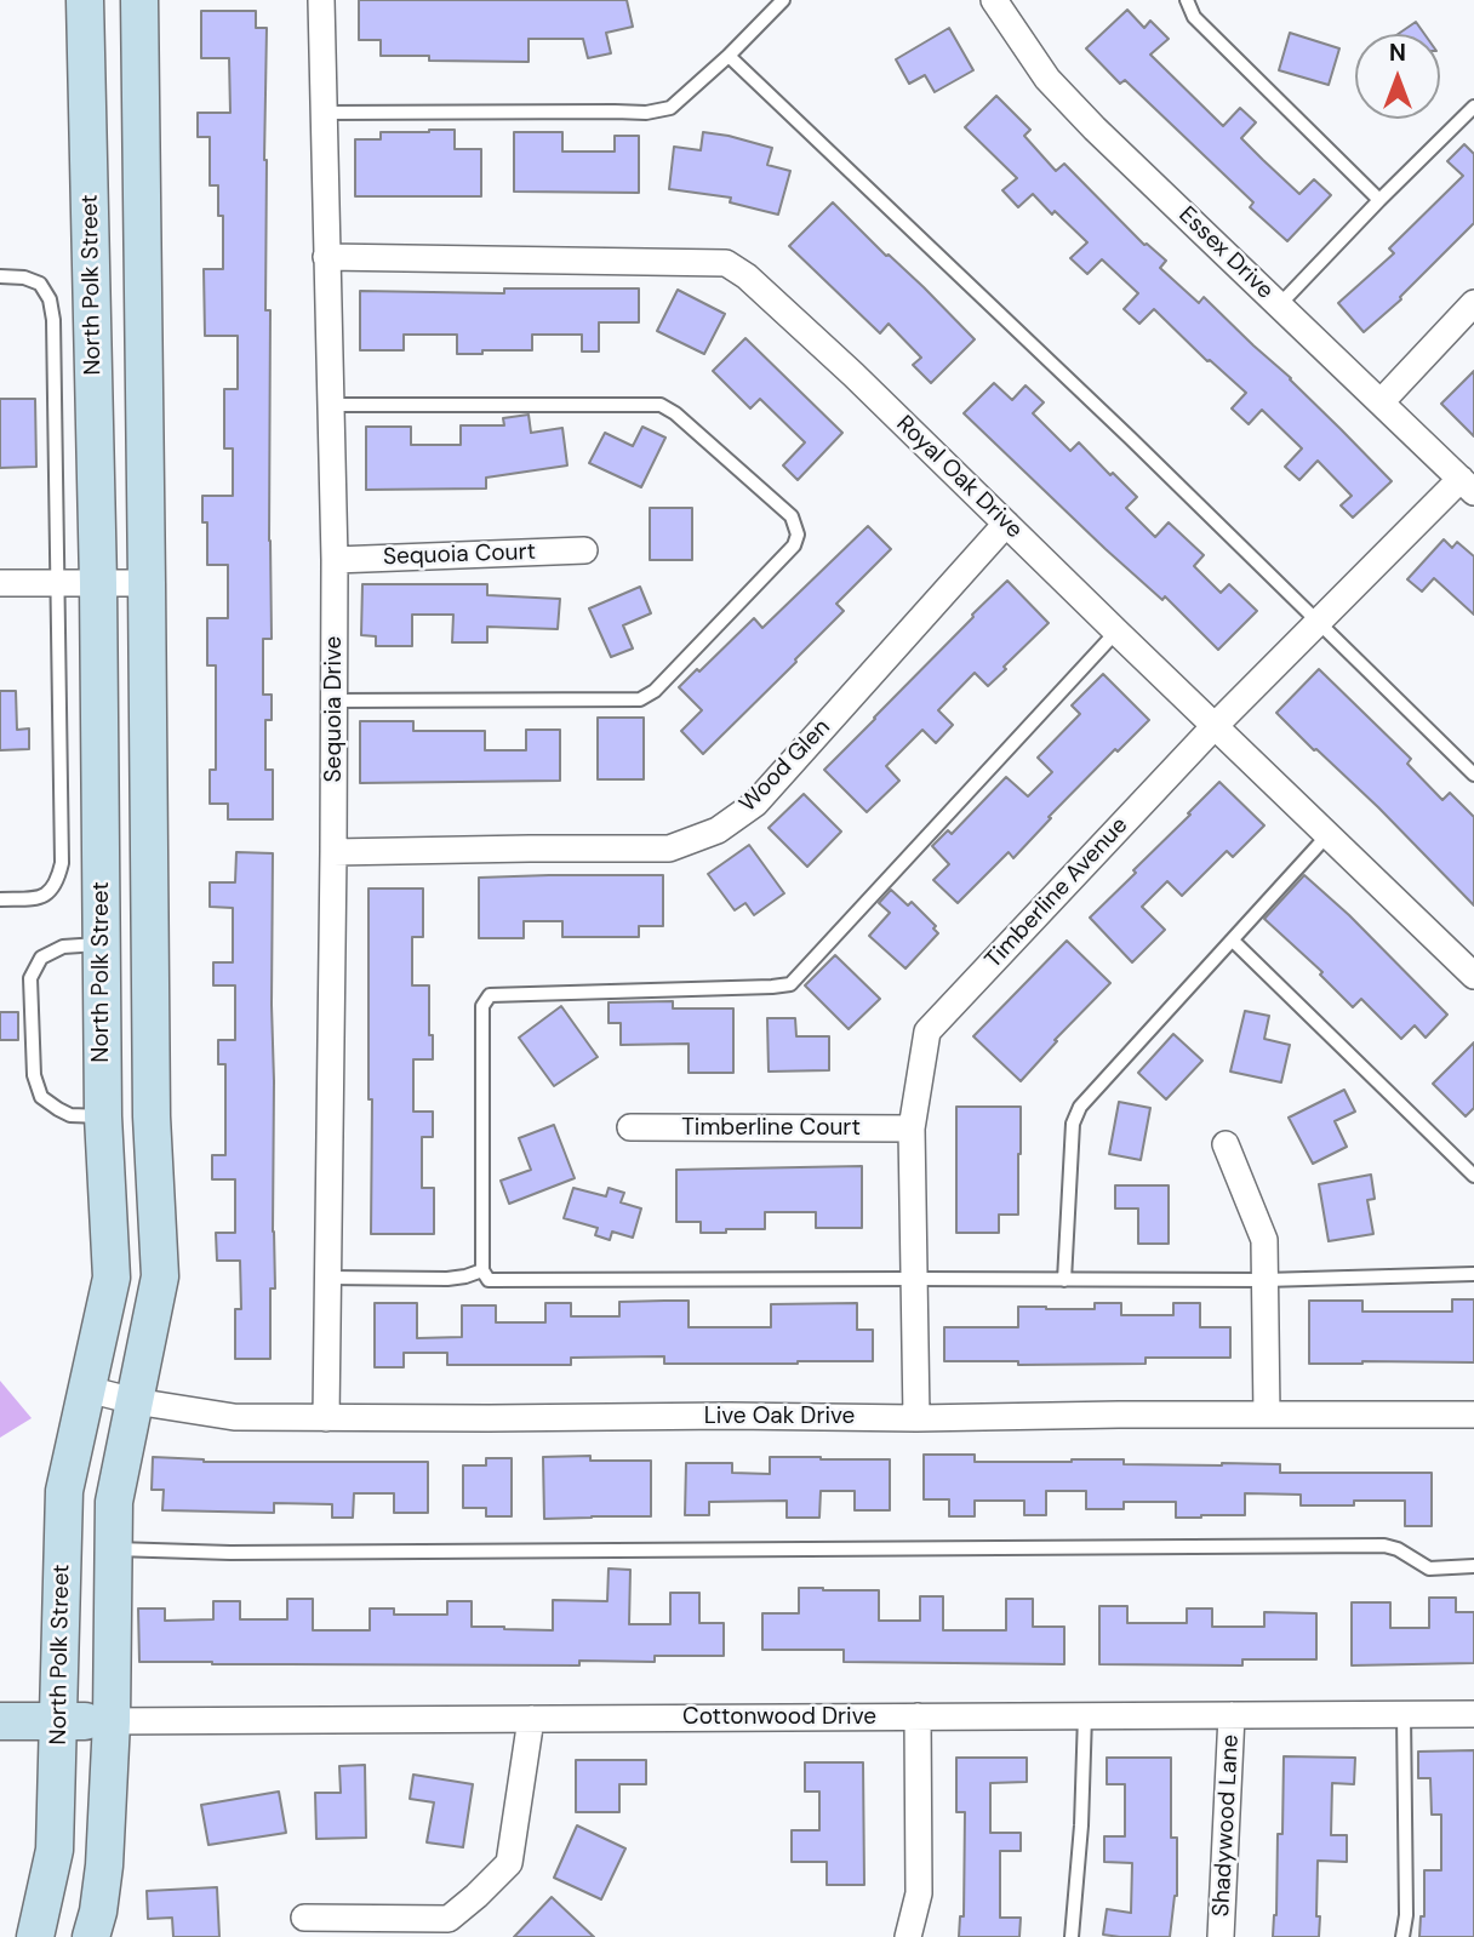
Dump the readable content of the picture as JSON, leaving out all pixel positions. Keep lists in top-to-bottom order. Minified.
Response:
{"streets":{"main road":["North Polk Street"],"street":["Essex Drive","Royal Oak Drive","Sequoia Court","Sequoia Drive","Wood Glen","Timberline Avenue","Timberline Court","Live Oak Drive","Cottonwood Drive","Shadywood Lane"]},"crossings":[["Essex Drive","Timberline Avenue"],["North Polk Street","Live Oak Drive"],["North Polk Street","Cottonwood Drive"],["Royal Oak Drive","Sequoia Drive"],["Royal Oak Drive","Wood Glen"],["Royal Oak Drive","Timberline Avenue"],["Sequoia Court","Sequoia Drive"],["Sequoia Drive","Wood Glen"],["Sequoia Drive","Live Oak Drive"],["Timberline Avenue","Timberline Court"],["Timberline Avenue","Live Oak Drive"],["Cottonwood Drive","Shadywood Lane"]],"north":"top"}
